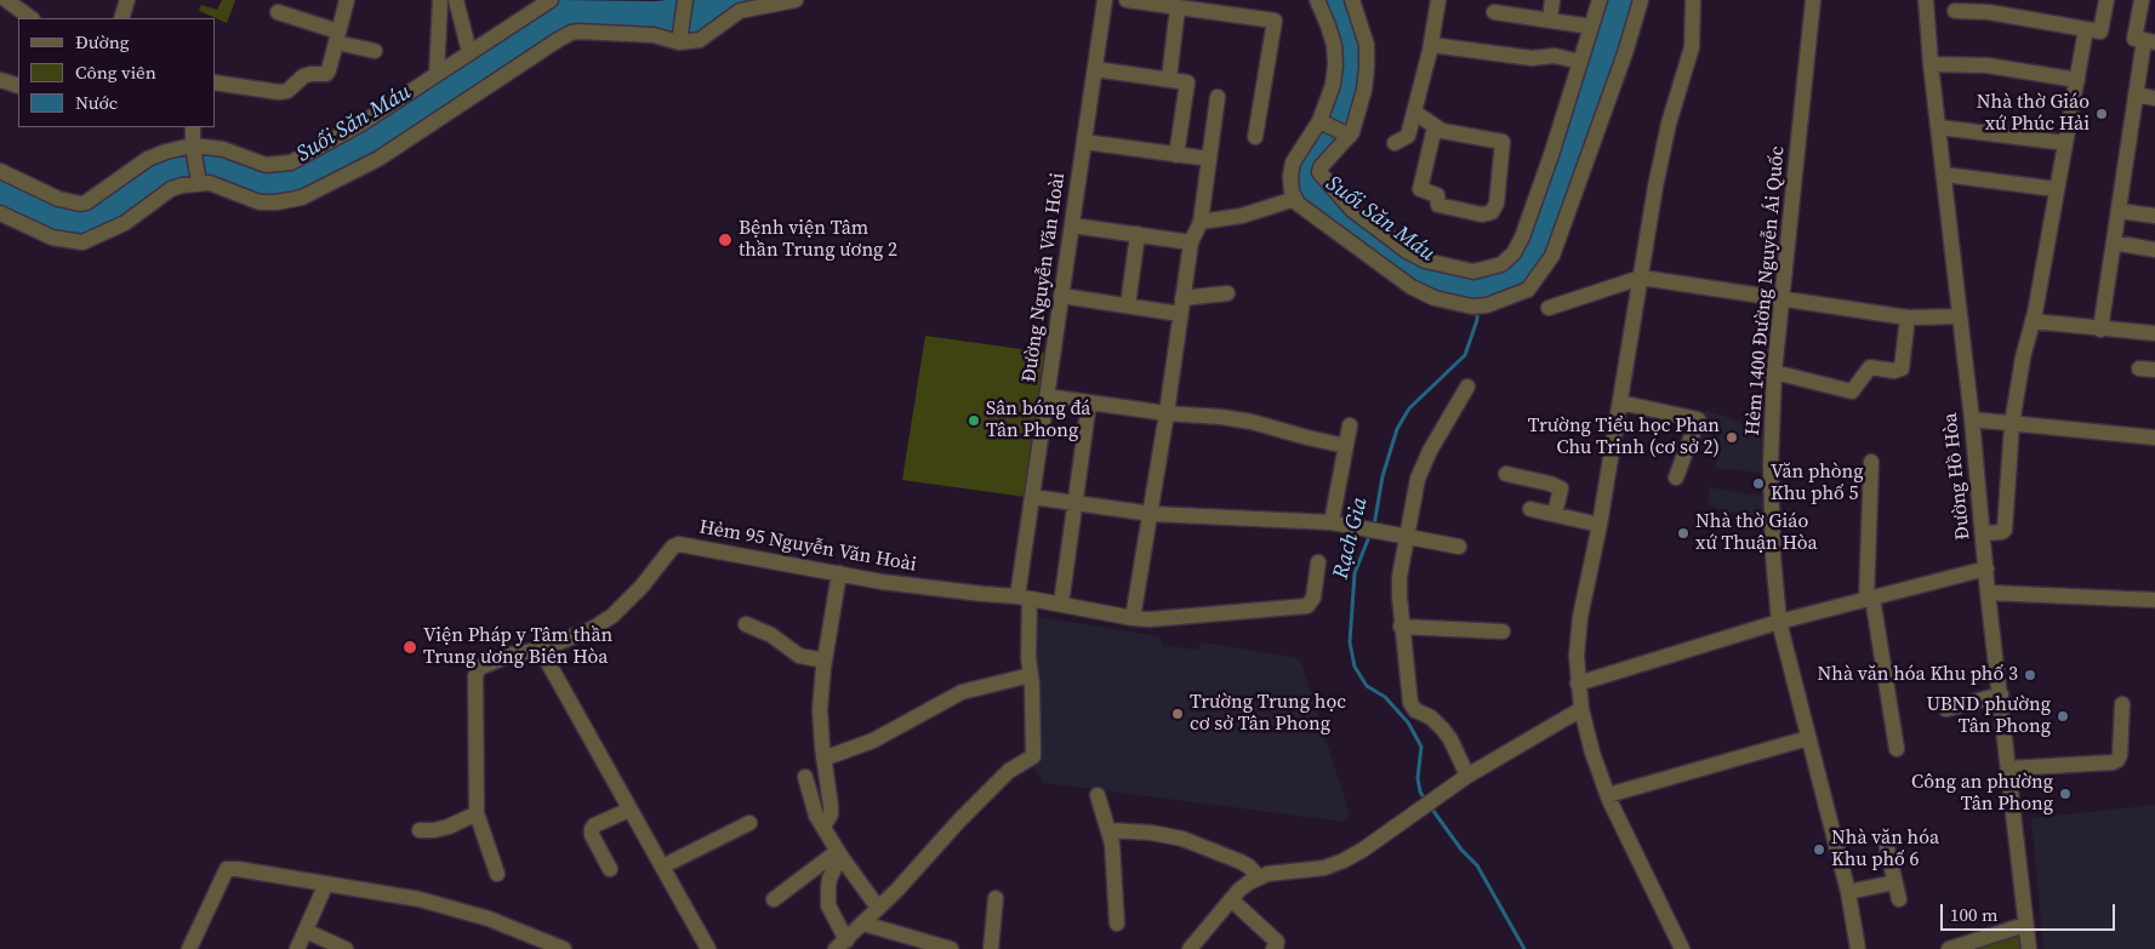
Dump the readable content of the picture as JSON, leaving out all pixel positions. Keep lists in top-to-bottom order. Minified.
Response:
{"streets":{"street":["Đường Nguyễn Văn Hoài","Hẻm 1400 Đường Nguyễn Ái Quốc","Đường Hồ Hòa","Hẻm 95 Nguyễn Văn Hoài"]},"crossings":[["Đường Nguyễn Văn Hoài","Hẻm 95 Nguyễn Văn Hoài"]],"water":["Suối Săn Máu","Rạch Gia"],"places":["Nhà thờ Giáo xứ Phúc Hải","Bệnh viện Tâm thần Trung ương 2","Sân bóng đá Tân Phong","Trường Tiểu học Phan Chu Trinh (cơ sở 2)","Văn phòng Khu phố 5","Nhà thờ Giáo xứ Thuận Hòa","Viện Pháp y Tâm thần Trung ương Biên Hòa","Nhà văn hóa Khu phố 3","Trường Trung học cơ sở Tân Phong","UBND phường Tân Phong","Công an phường Tân Phong","Nhà văn hóa Khu phố 6"],"legend":["Đường","Công viên","Nước"],"scale_bar":"100 m"}
